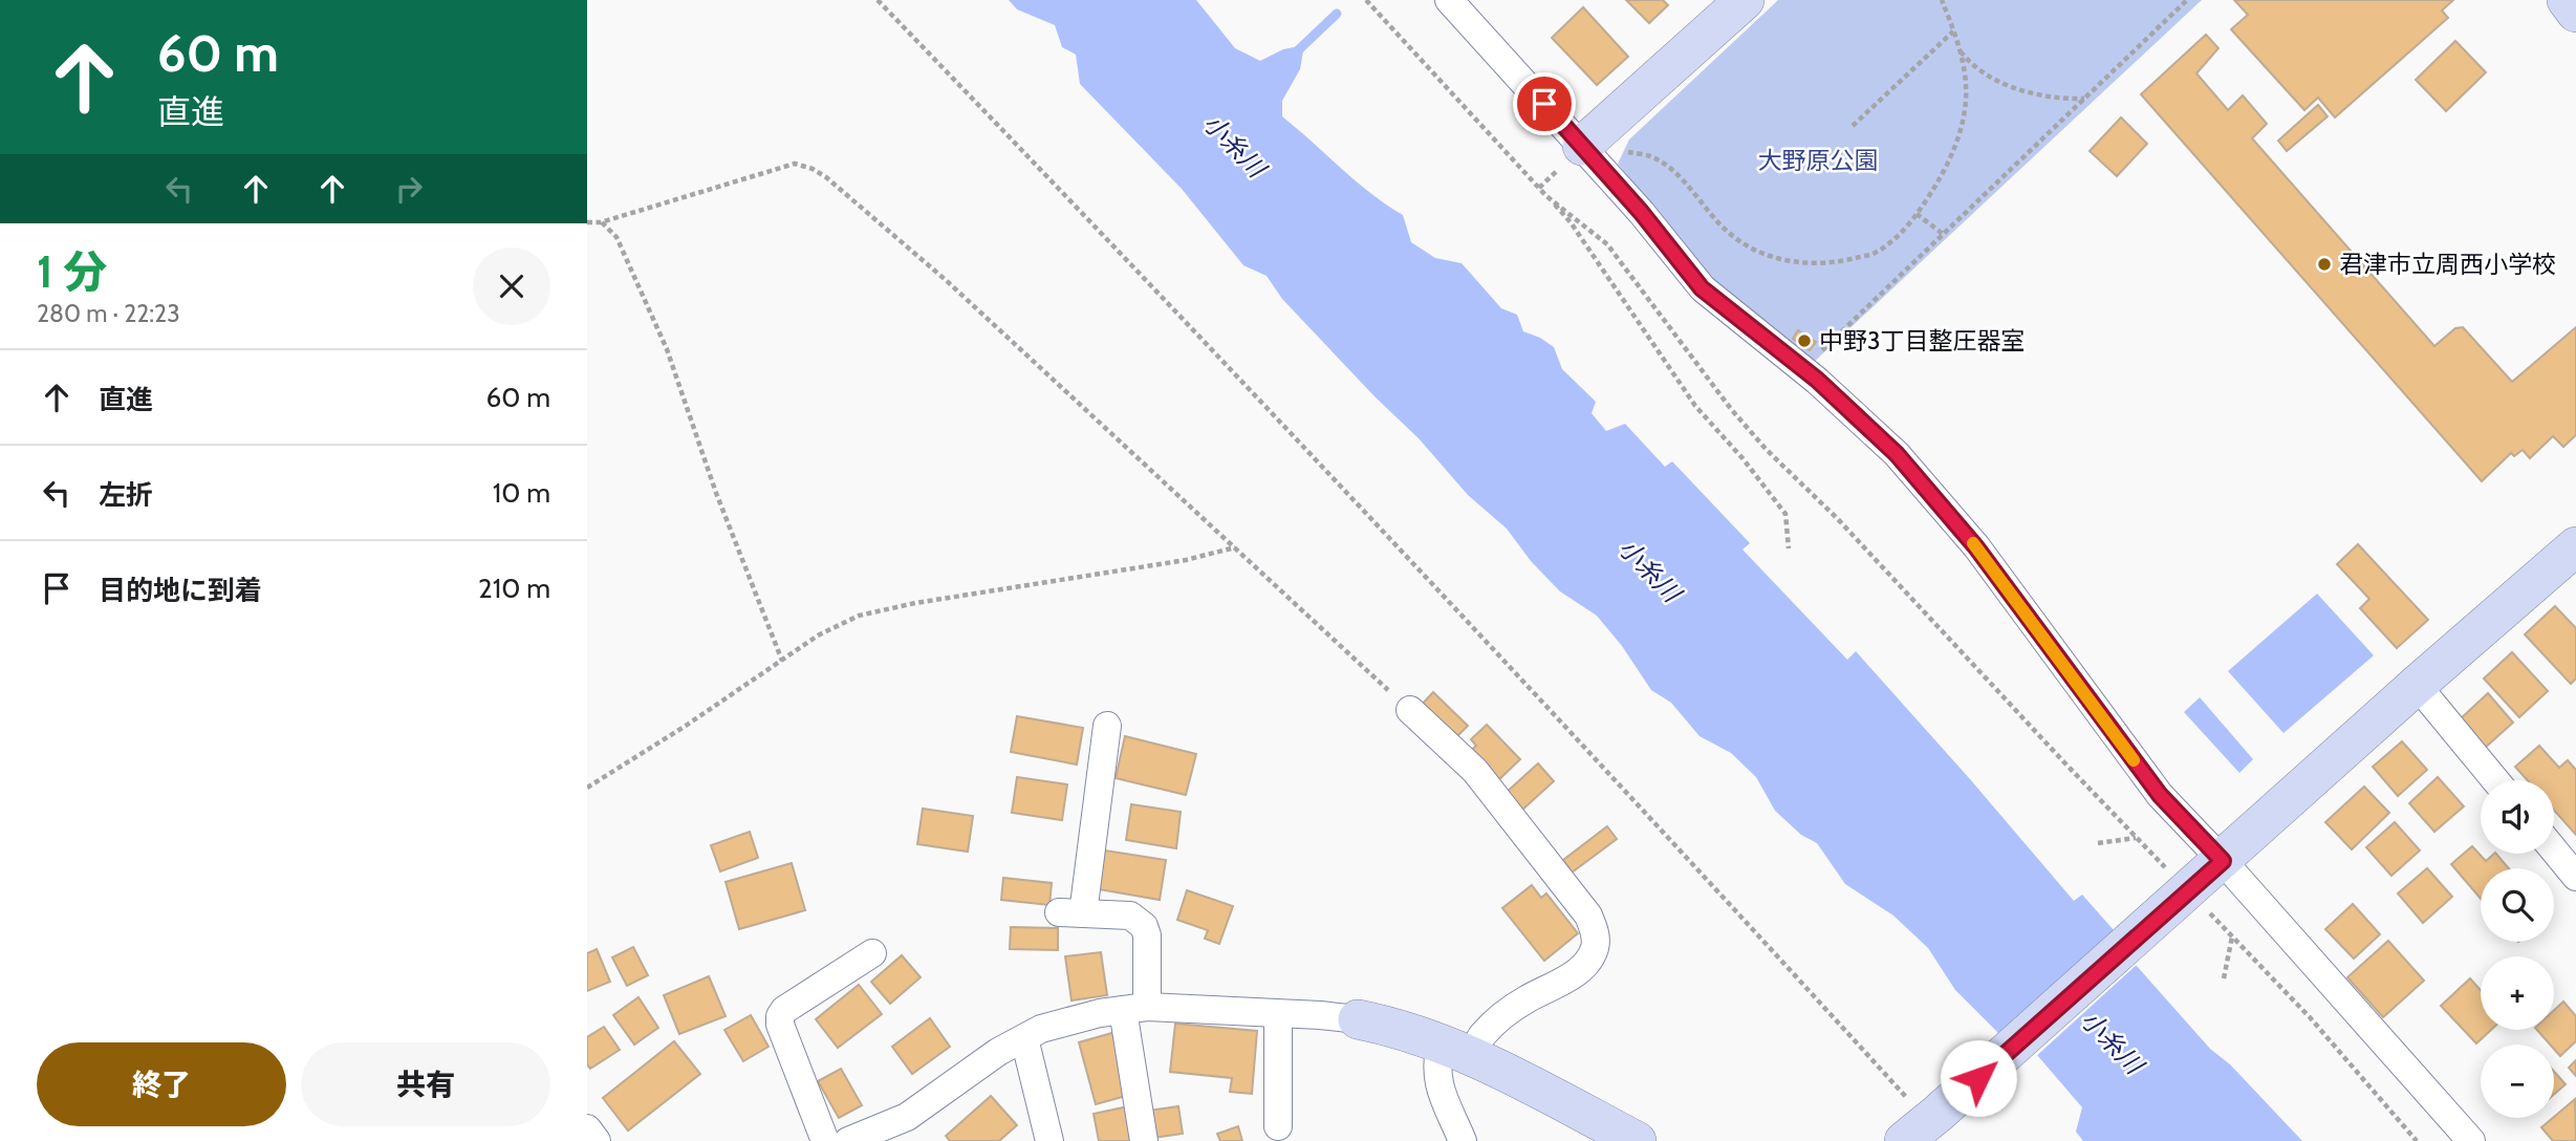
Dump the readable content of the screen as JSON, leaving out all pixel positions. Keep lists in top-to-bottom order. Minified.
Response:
{"water":["小糸川"],"parks":["大野原公園"],"places":["君津市立周西小学校","中野3丁目整圧器室"],"page":{"turn":["60 m","直進"],"heading":["1 分","280 m · 22:23"],"list":[{"name":"直進","value":"60 m"},{"name":"左折","value":"10 m"},{"name":"目的地に到着","value":"210 m"}],"map_buttons":["+","−"],"buttons":["終了","共有"]}}
